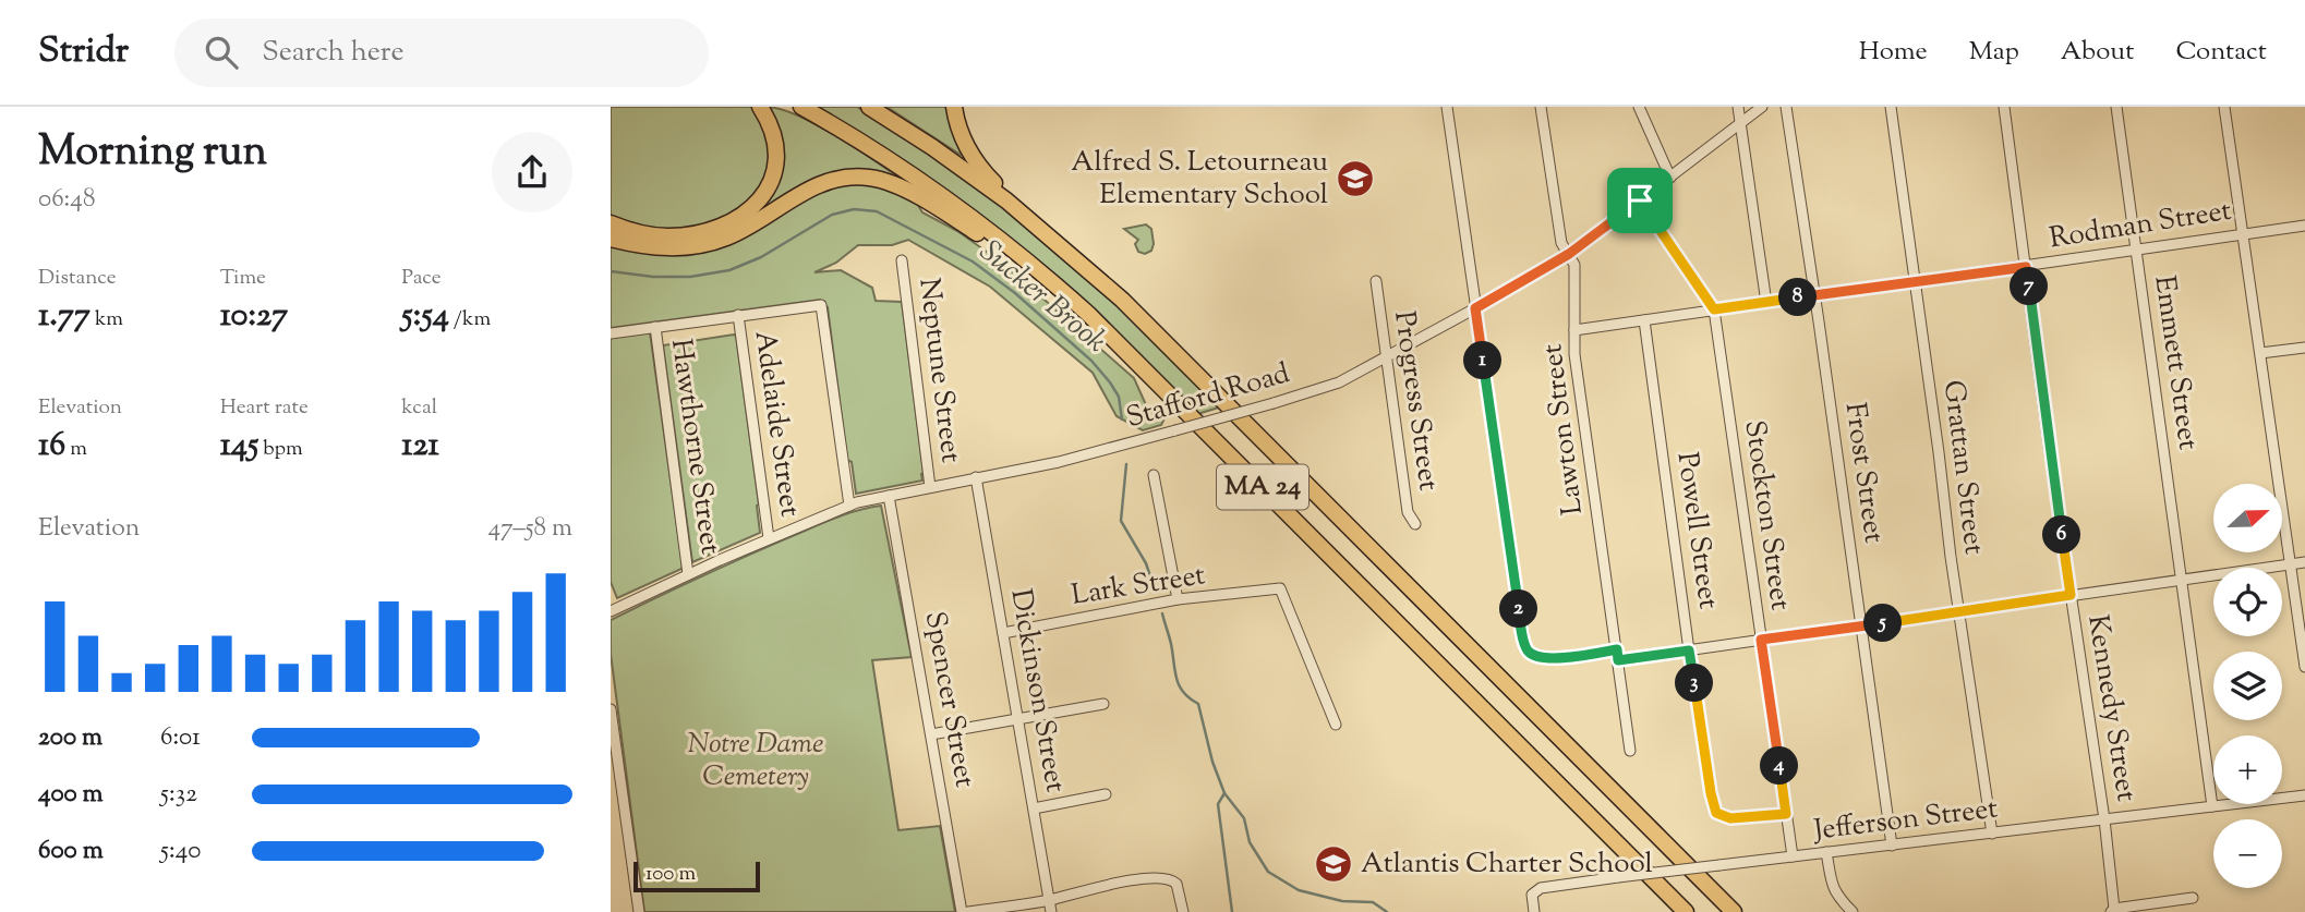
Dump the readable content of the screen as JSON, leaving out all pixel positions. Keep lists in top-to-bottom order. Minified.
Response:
{"streets":{"highway":["MA 24"],"street":["Rodman Street","Emmett Street","Neptune Street","Stafford Road","Progress Street","Adelaide Street","Lawton Street","Hawthorne Street","Grattan Street","Frost Street","Stockton Street","Powell Street","Lark Street","Dickinson Street","Spencer Street","Kennedy Street","Jefferson Street"]},"crossings":[["Rodman Street","Emmett Street"],["Rodman Street","Lawton Street"],["Rodman Street","Grattan Street"],["Rodman Street","Frost Street"],["Rodman Street","Stockton Street"],["Rodman Street","Powell Street"],["Rodman Street","Kennedy Street"],["Emmett Street","Jefferson Street"],["Neptune Street","Stafford Road"],["Stafford Road","Progress Street"],["Stafford Road","Adelaide Street"],["Stafford Road","Lawton Street"],["Stafford Road","Hawthorne Street"],["Stafford Road","Stockton Street"],["Stafford Road","Dickinson Street"],["Stafford Road","Spencer Street"],["Grattan Street","Jefferson Street"],["Frost Street","Jefferson Street"],["Stockton Street","Powell Street"],["Stockton Street","Jefferson Street"],["Lark Street","Dickinson Street"],["Kennedy Street","Jefferson Street"]],"water":["Sucker Brook"],"parks":["Notre Dame Cemetery"],"places":{"school or university":["Alfred S. Letourneau Elementary School","Atlantis Charter School"]},"scale_bar":"100 m","north":"right","page":{"header":"Stridr","search":"Search here","nav":["Home","Map","About","Contact"],"heading":["Morning run","06:48"],"stats":[["Distance","1.77 km"],["Time","10:27"],["Pace","5:54 /km"],["Elevation","16 m"],["Heart rate","145 bpm"],["kcal","121"]],"pins":["7","8","1","6","2","5","3","4"],"map_buttons":["+","−"],"chart":["Elevation","47–58 m"],"list":[{"name":"200 m","note":"6:01"},{"name":"400 m","note":"5:32"},{"name":"600 m","note":"5:40"}],"scale":"100 m"}}
